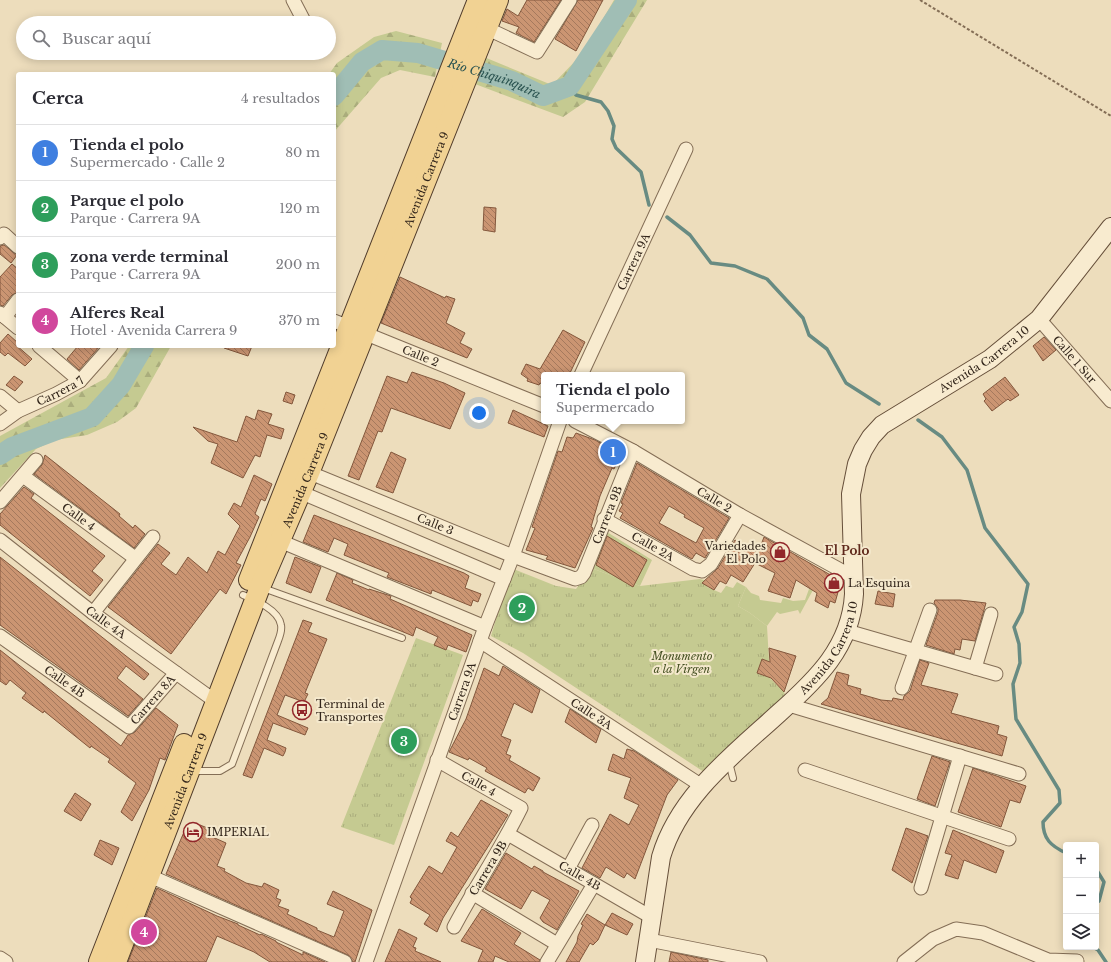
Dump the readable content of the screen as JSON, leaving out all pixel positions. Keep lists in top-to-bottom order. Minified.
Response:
{"streets":{"main road":["Avenida Carrera 9","Avenida Carrera 10"],"street":["Carrera 9A","Calle 2","Calle 1 Sur","Carrera 7","Carrera 9B","Calle 4","Calle 3","Calle 2A","Calle 4A","Calle 4B","Carrera 8A","Calle 3A"]},"crossings":[["Avenida Carrera 9","Calle 2"],["Avenida Carrera 9","Calle 3"],["Avenida Carrera 9","Calle 4A"],["Carrera 9A","Calle 4"],["Carrera 9A","Calle 3"],["Carrera 9A","Calle 3A"],["Calle 2","Avenida Carrera 10"],["Calle 2","Carrera 9B"],["Calle 2","Calle 2A"],["Avenida Carrera 10","Calle 1 Sur"],["Avenida Carrera 10","Calle 4B"],["Avenida Carrera 10","Calle 3A"],["Carrera 9B","Calle 4"],["Carrera 9B","Calle 3"],["Carrera 9B","Calle 2A"],["Carrera 9B","Calle 4B"],["Calle 4A","Carrera 8A"],["Calle 4B","Carrera 8A"]],"districts":["El Polo"],"water":["Río Chiquinquira"],"parks":["Monumento a la Virgen"],"places":{"shop":["Variedades El Polo","La Esquina"],"bus stop":["Terminal de Transportes"],"hotel":["IMPERIAL"]},"page":{"search":"Buscar aquí","heading":["Cerca","4 resultados"],"list":[{"mark":"1","name":"Tienda el polo","note":"Supermercado · Calle 2","value":"80 m"},{"mark":"2","name":"Parque el polo","note":"Parque · Carrera 9A","value":"120 m"},{"mark":"3","name":"zona verde terminal","note":"Parque · Carrera 9A","value":"200 m"},{"mark":"4","name":"Alferes Real","note":"Hotel · Avenida Carrera 9","value":"370 m"}],"popup":["Tienda el polo","Supermercado"],"pins":["1","2","3","4"],"map_buttons":["+","−"]}}
